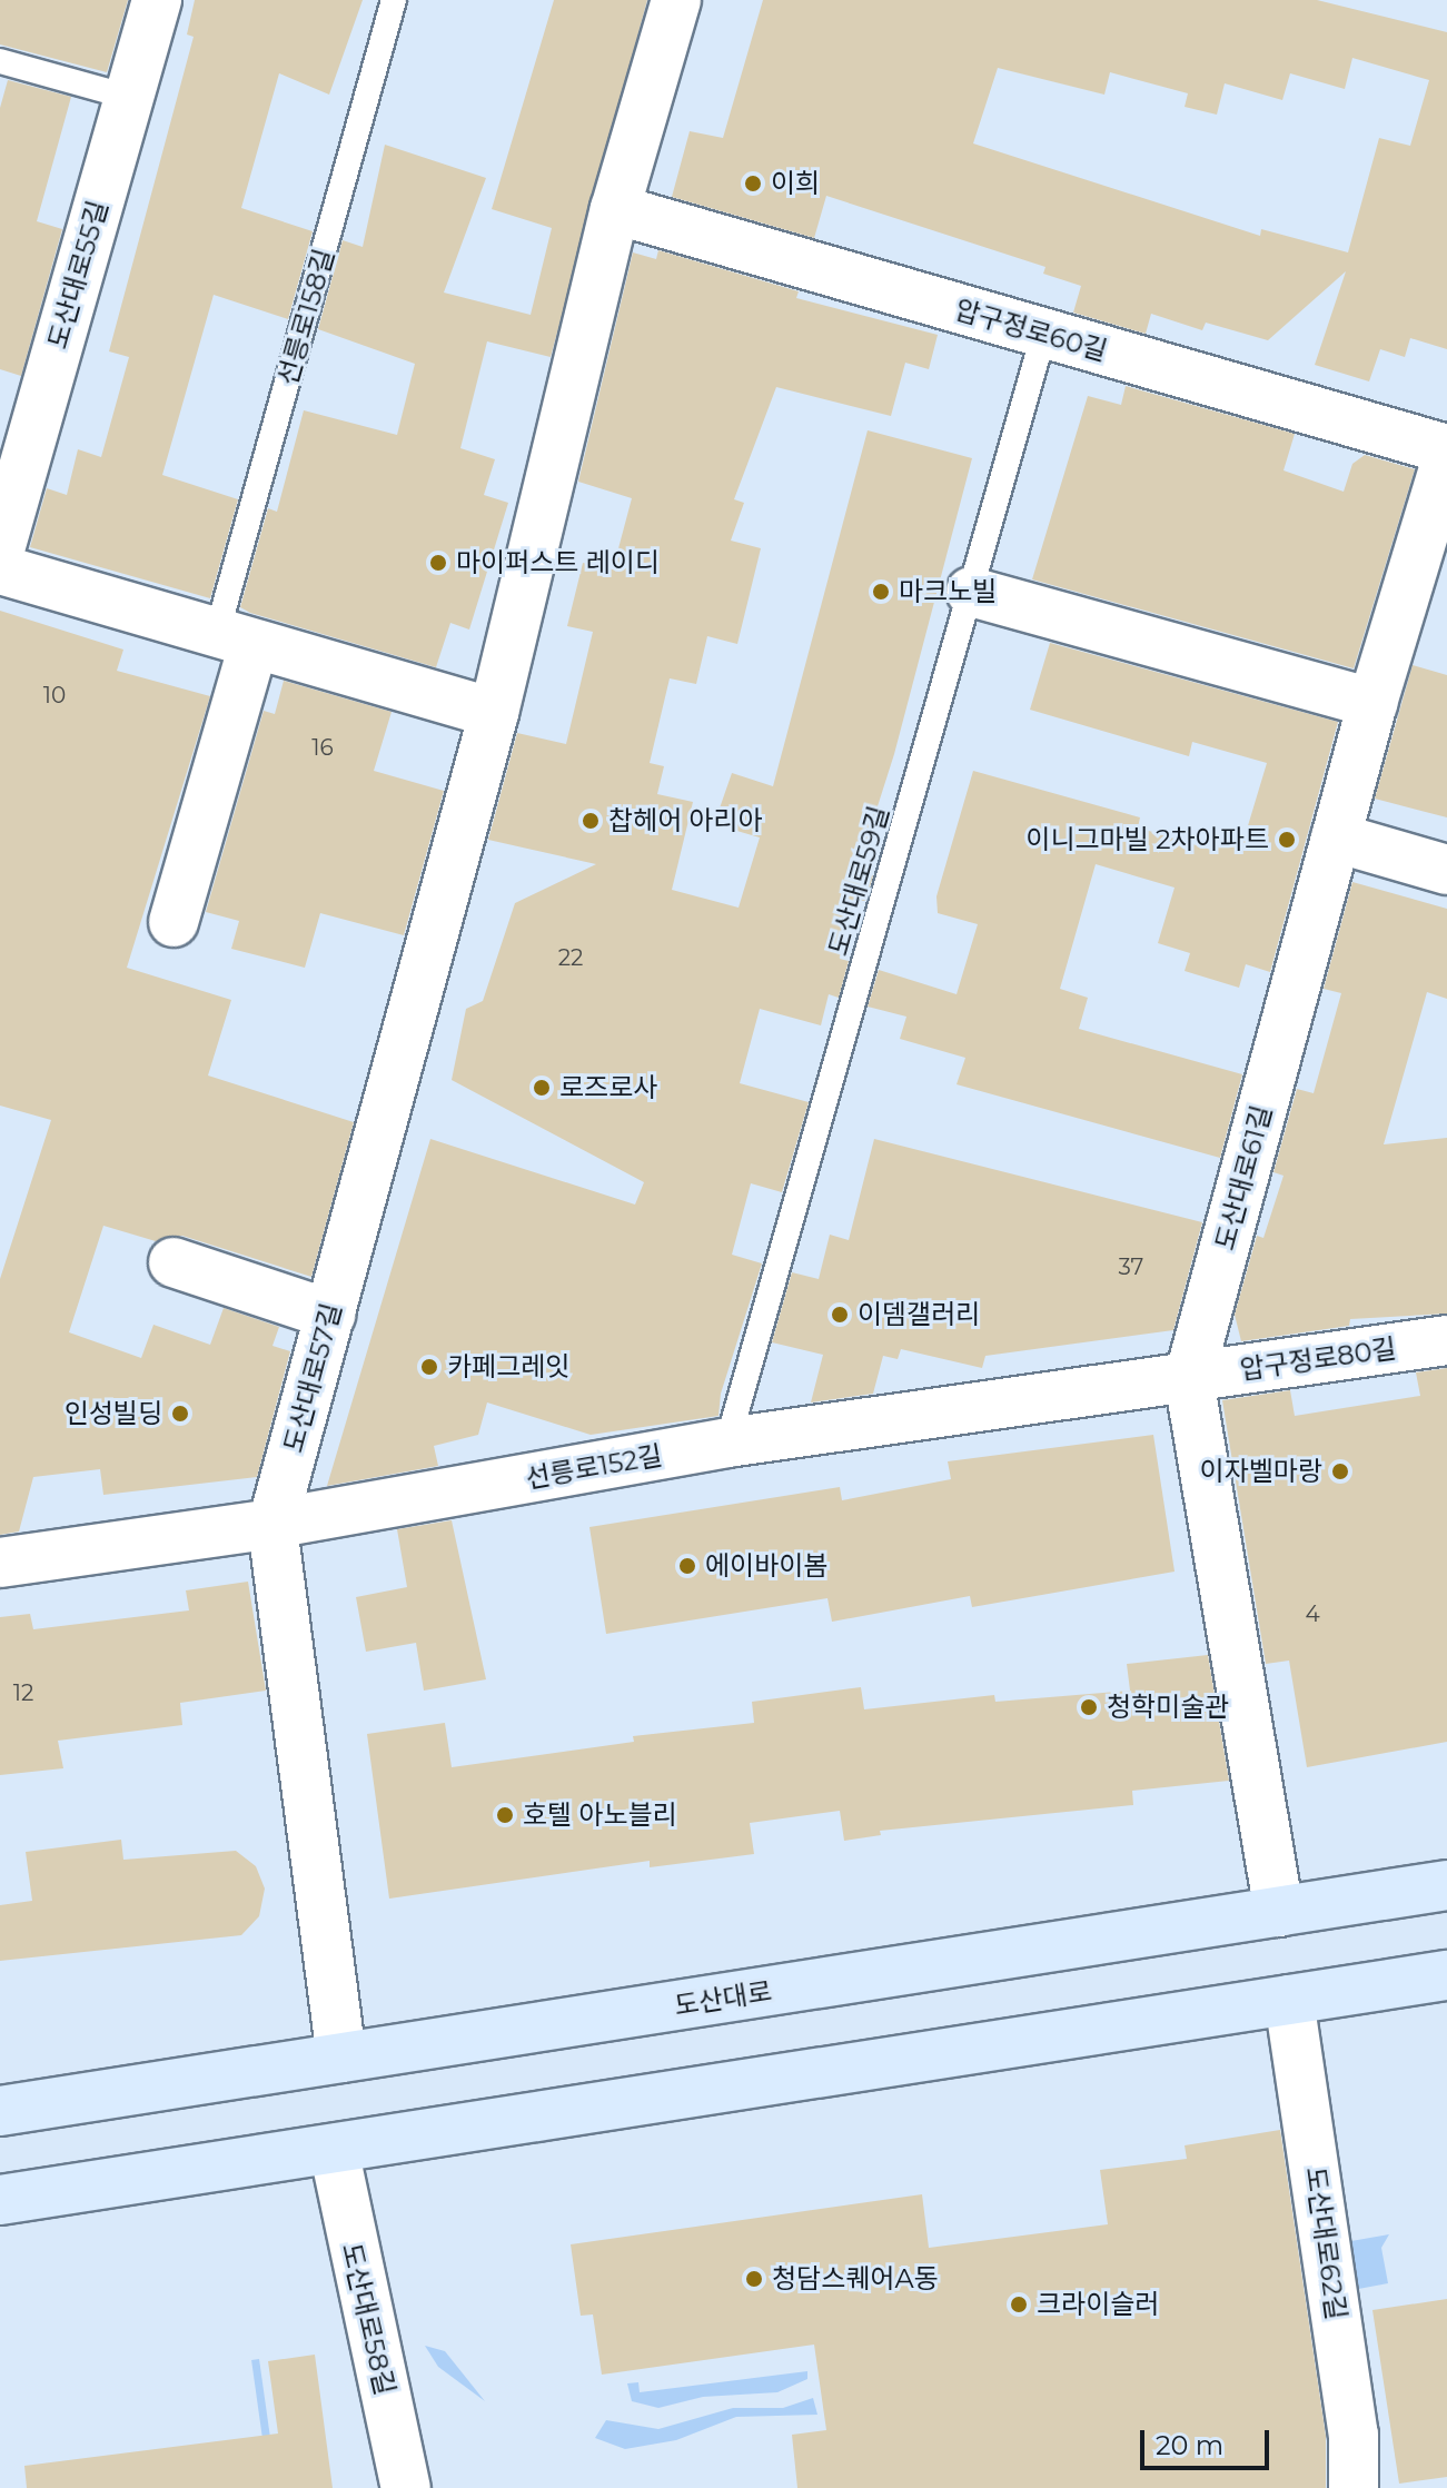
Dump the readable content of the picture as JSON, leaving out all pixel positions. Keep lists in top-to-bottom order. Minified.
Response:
{"streets":{"main road":["도산대로"],"street":["도산대로55길","압구정로60길","도산대로61길","압구정로80길","도산대로57길","선릉로152길","도산대로62길","도산대로58길"],"lane":["선릉로158길","도산대로59길"]},"crossings":[["압구정로60길","도산대로59길"],["도산대로59길","선릉로152길"],["도산대로61길","압구정로80길"],["도산대로61길","선릉로152길"],["도산대로61길","도산대로"],["압구정로80길","선릉로152길"],["도산대로57길","선릉로152길"],["도산대로57길","도산대로"]],"places":["이희","마이퍼스트 레이디","마크노빌","찹헤어 아리아","이니그마빌 2차아파트","로즈로사","이뎀갤러리","카페그레잇","인성빌딩","이자벨마랑","에이바이봄","청학미술관","호텔 아노블리","청담스퀘어A동","크라이슬러"],"house_numbers":["10","16","22","37","4","12"],"scale_bar":"20 m"}
